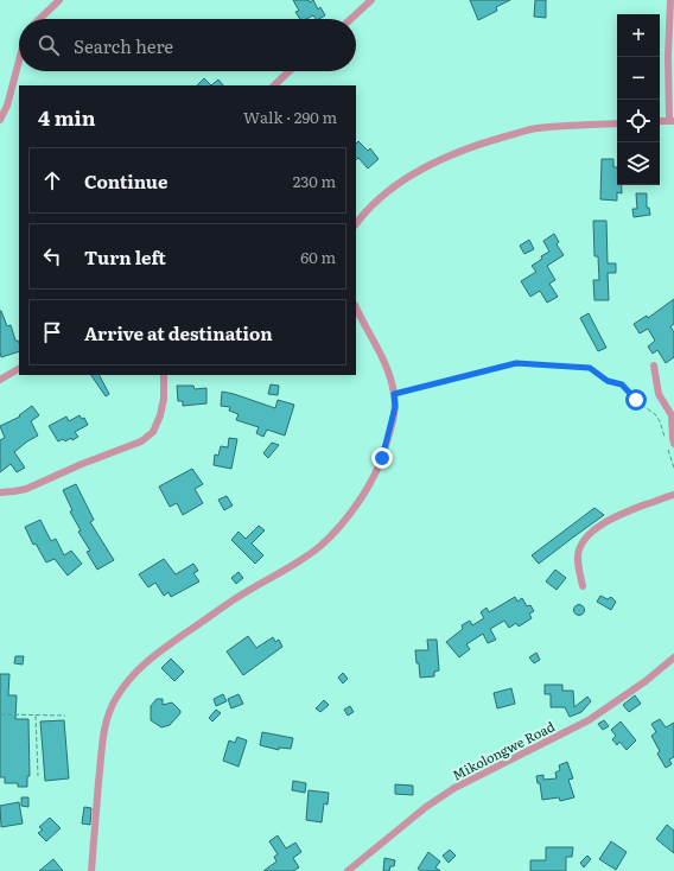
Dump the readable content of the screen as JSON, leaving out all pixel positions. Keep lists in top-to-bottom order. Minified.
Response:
{"streets":{"street":["Mikolongwe Road"]},"page":{"map_buttons":["+","−"],"search":"Search here","heading":["4 min","Walk · 290 m"],"list":[["Continue","230 m"],["Turn left","60 m"],"Arrive at destination"]}}
